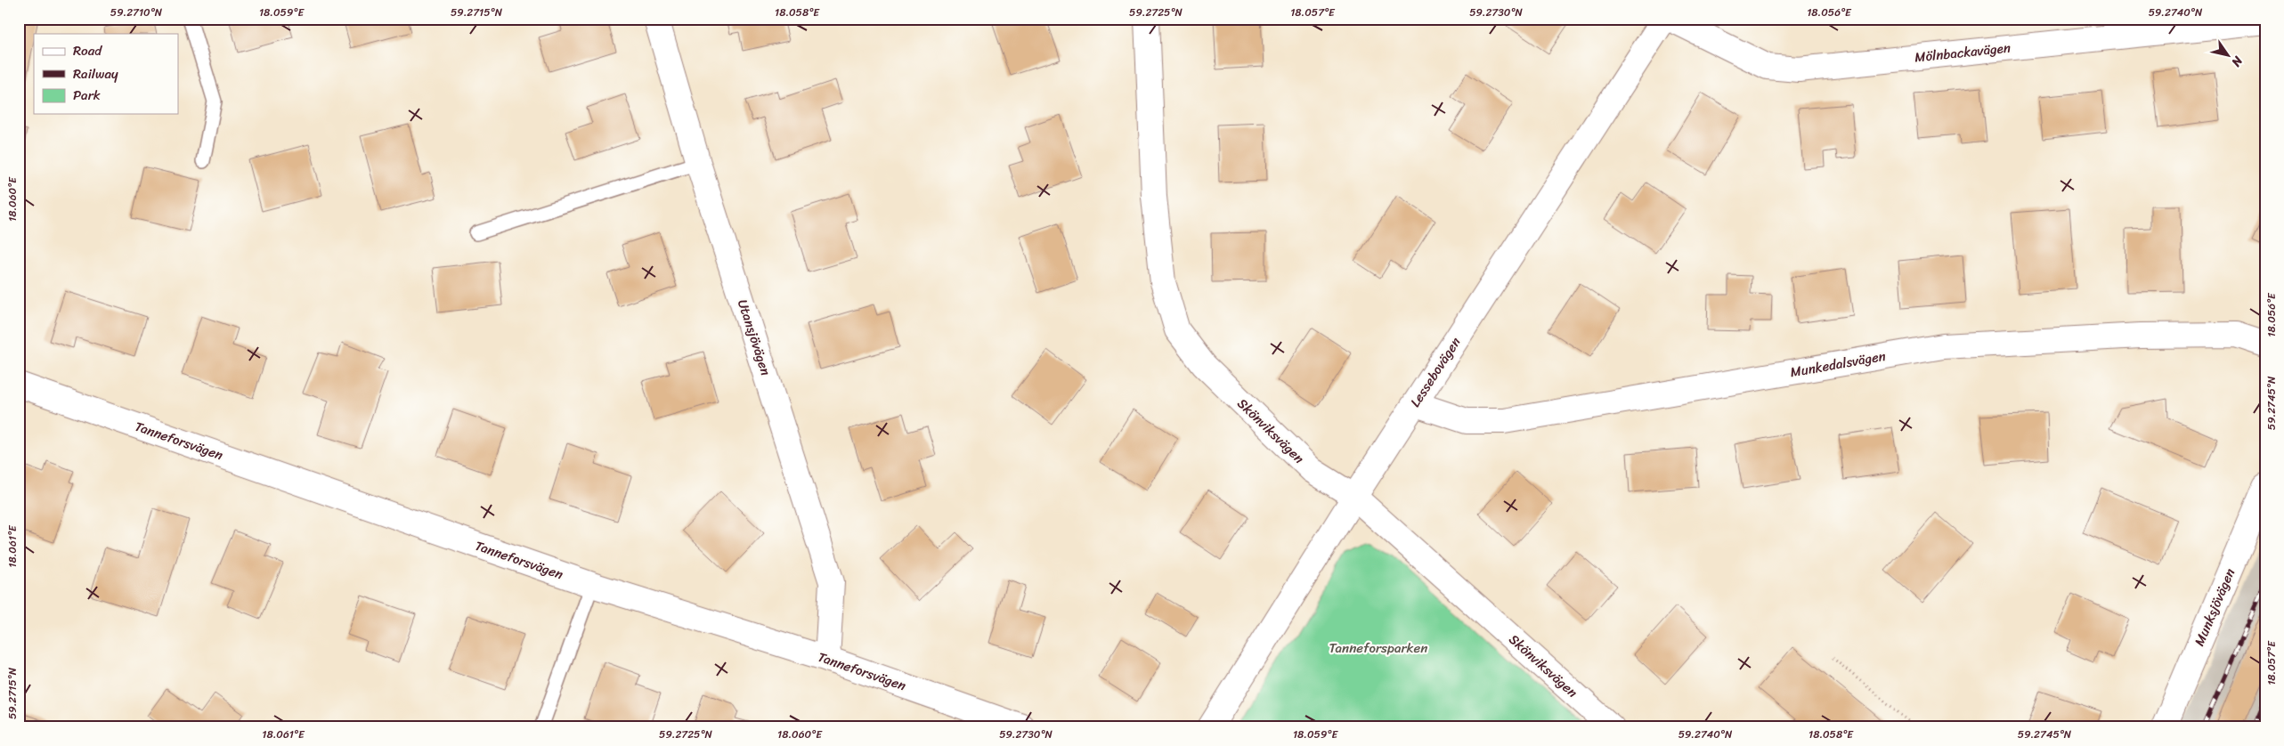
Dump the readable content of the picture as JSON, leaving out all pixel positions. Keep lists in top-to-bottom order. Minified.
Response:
{"streets":{"street":["Mölnbackavägen","Utansjövägen","Munkedalsvägen","Lessebovägen","Skönviksvägen","Tanneforsvägen","Munksjövägen"]},"crossings":[["Utansjövägen","Tanneforsvägen"],["Munkedalsvägen","Lessebovägen"],["Lessebovägen","Skönviksvägen"]],"parks":["Tanneforsparken"],"legend":["Road","Railway","Park"],"north":"bottom right","coordinates":["59.2710°N","18.059°E","59.2715°N","18.058°E","59.2725°N","18.057°E","59.2730°N","18.056°E","59.2740°N","18.060°E","59.2745°N","18.061°E"]}
